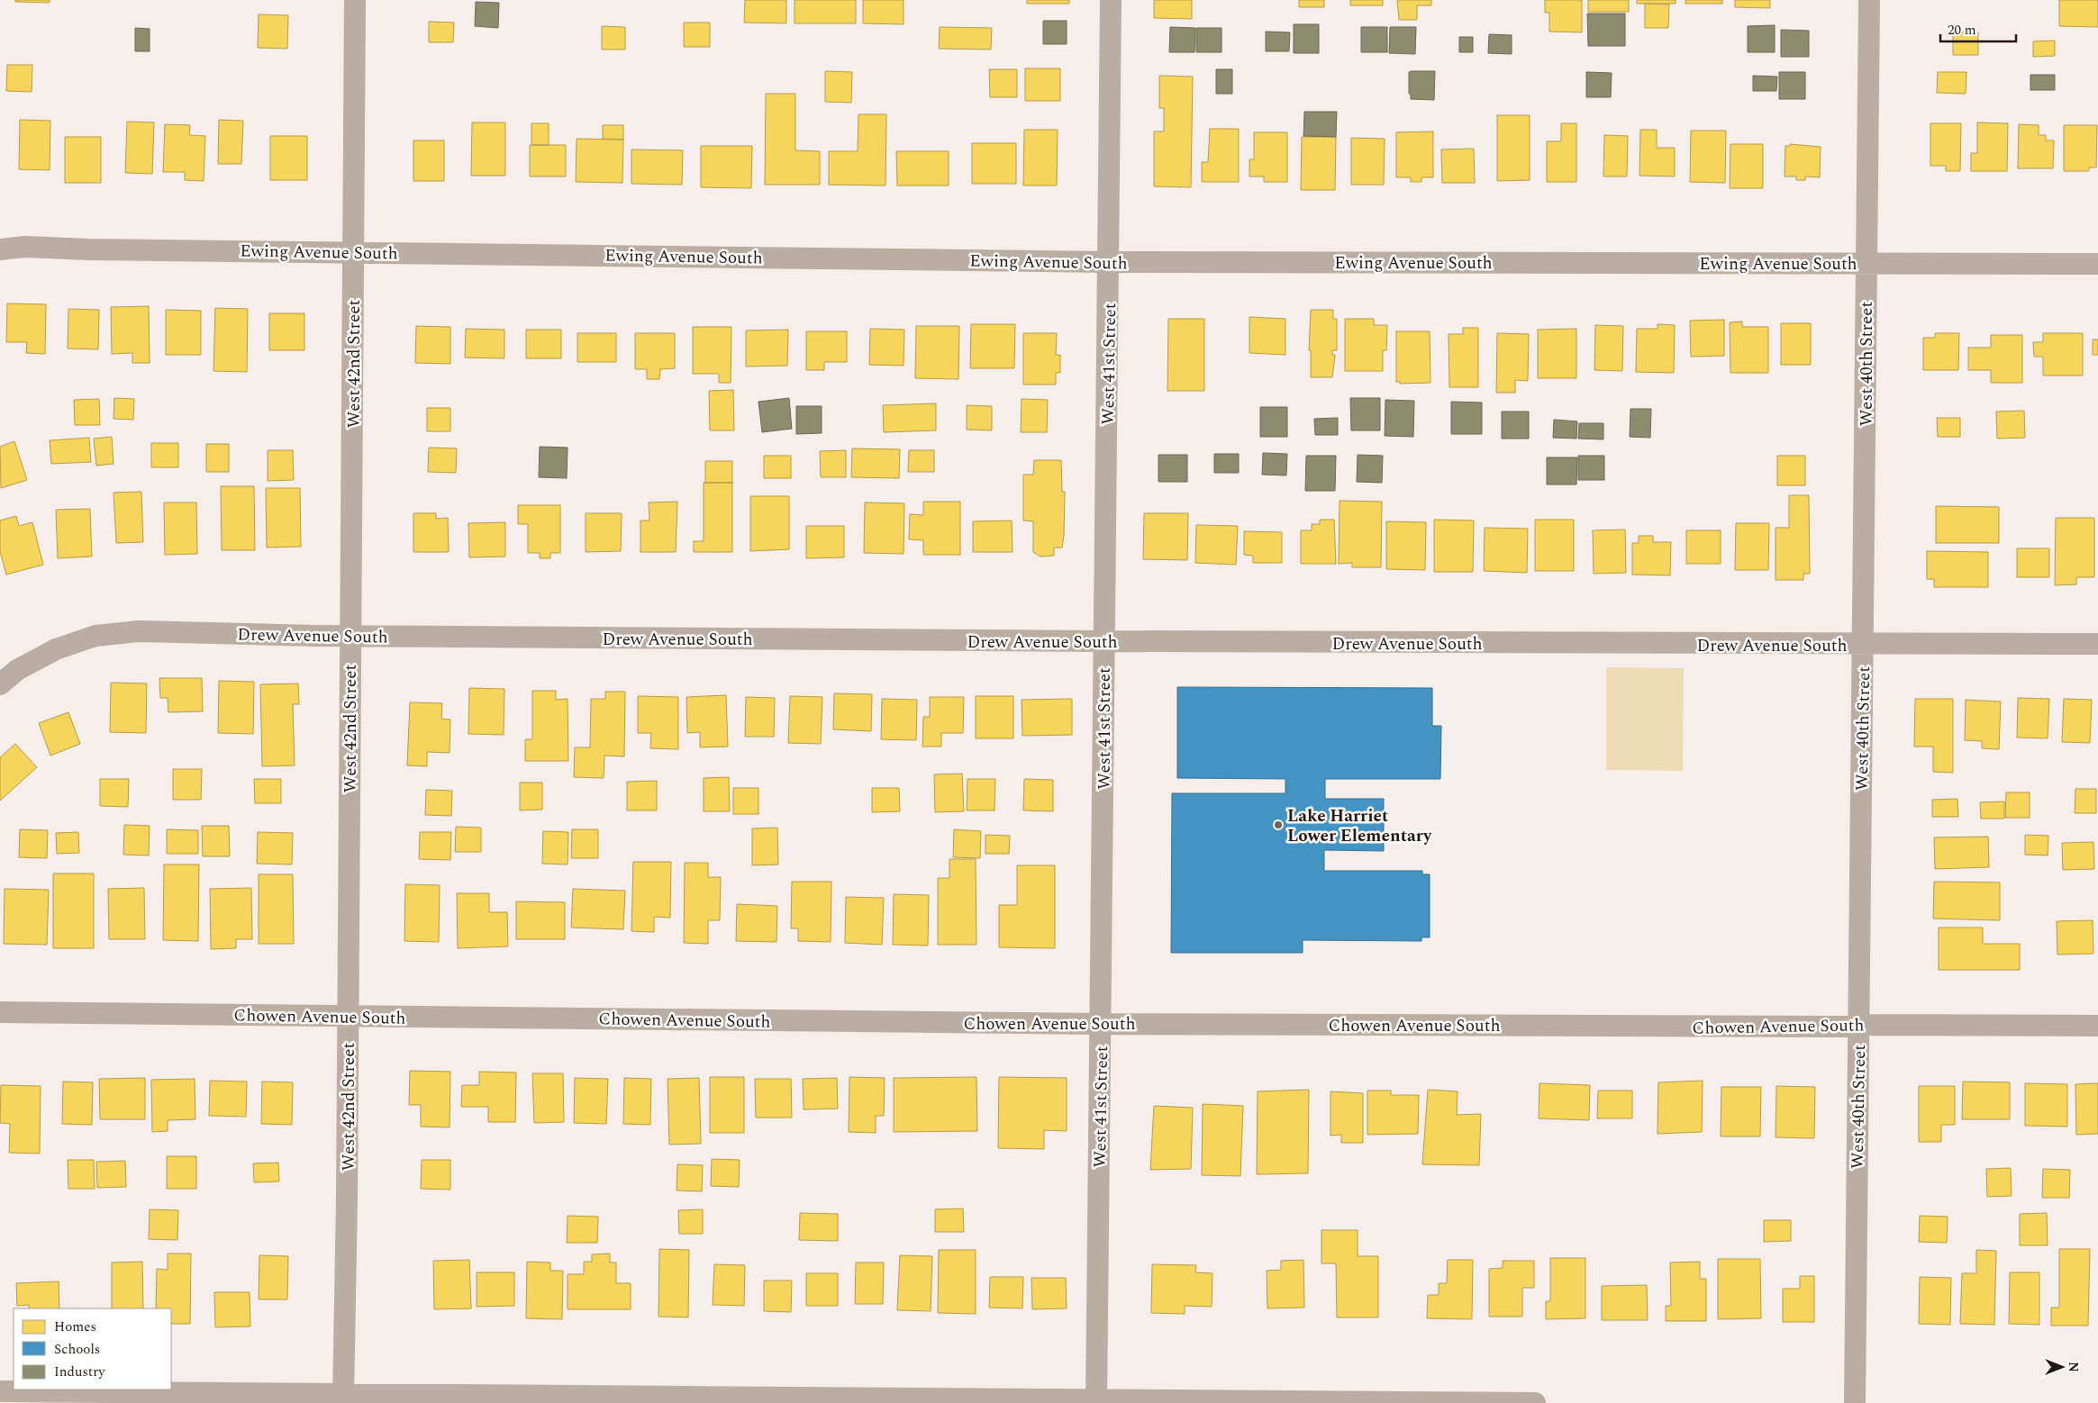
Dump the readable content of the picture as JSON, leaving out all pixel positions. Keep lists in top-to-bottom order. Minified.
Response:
{"streets":{"street":["Ewing Avenue South","West 42nd Street","West 41st Street","West 40th Street","Drew Avenue South","Chowen Avenue South"]},"crossings":[["Ewing Avenue South","West 42nd Street"],["Ewing Avenue South","West 41st Street"],["Ewing Avenue South","West 40th Street"],["West 42nd Street","Drew Avenue South"],["West 42nd Street","Chowen Avenue South"],["West 41st Street","Drew Avenue South"],["West 41st Street","Chowen Avenue South"],["West 40th Street","Drew Avenue South"],["West 40th Street","Chowen Avenue South"]],"places":["Lake Harriet Lower Elementary"],"legend":["Homes","Schools","Industry"],"scale_bar":"20 m","north":"right"}
